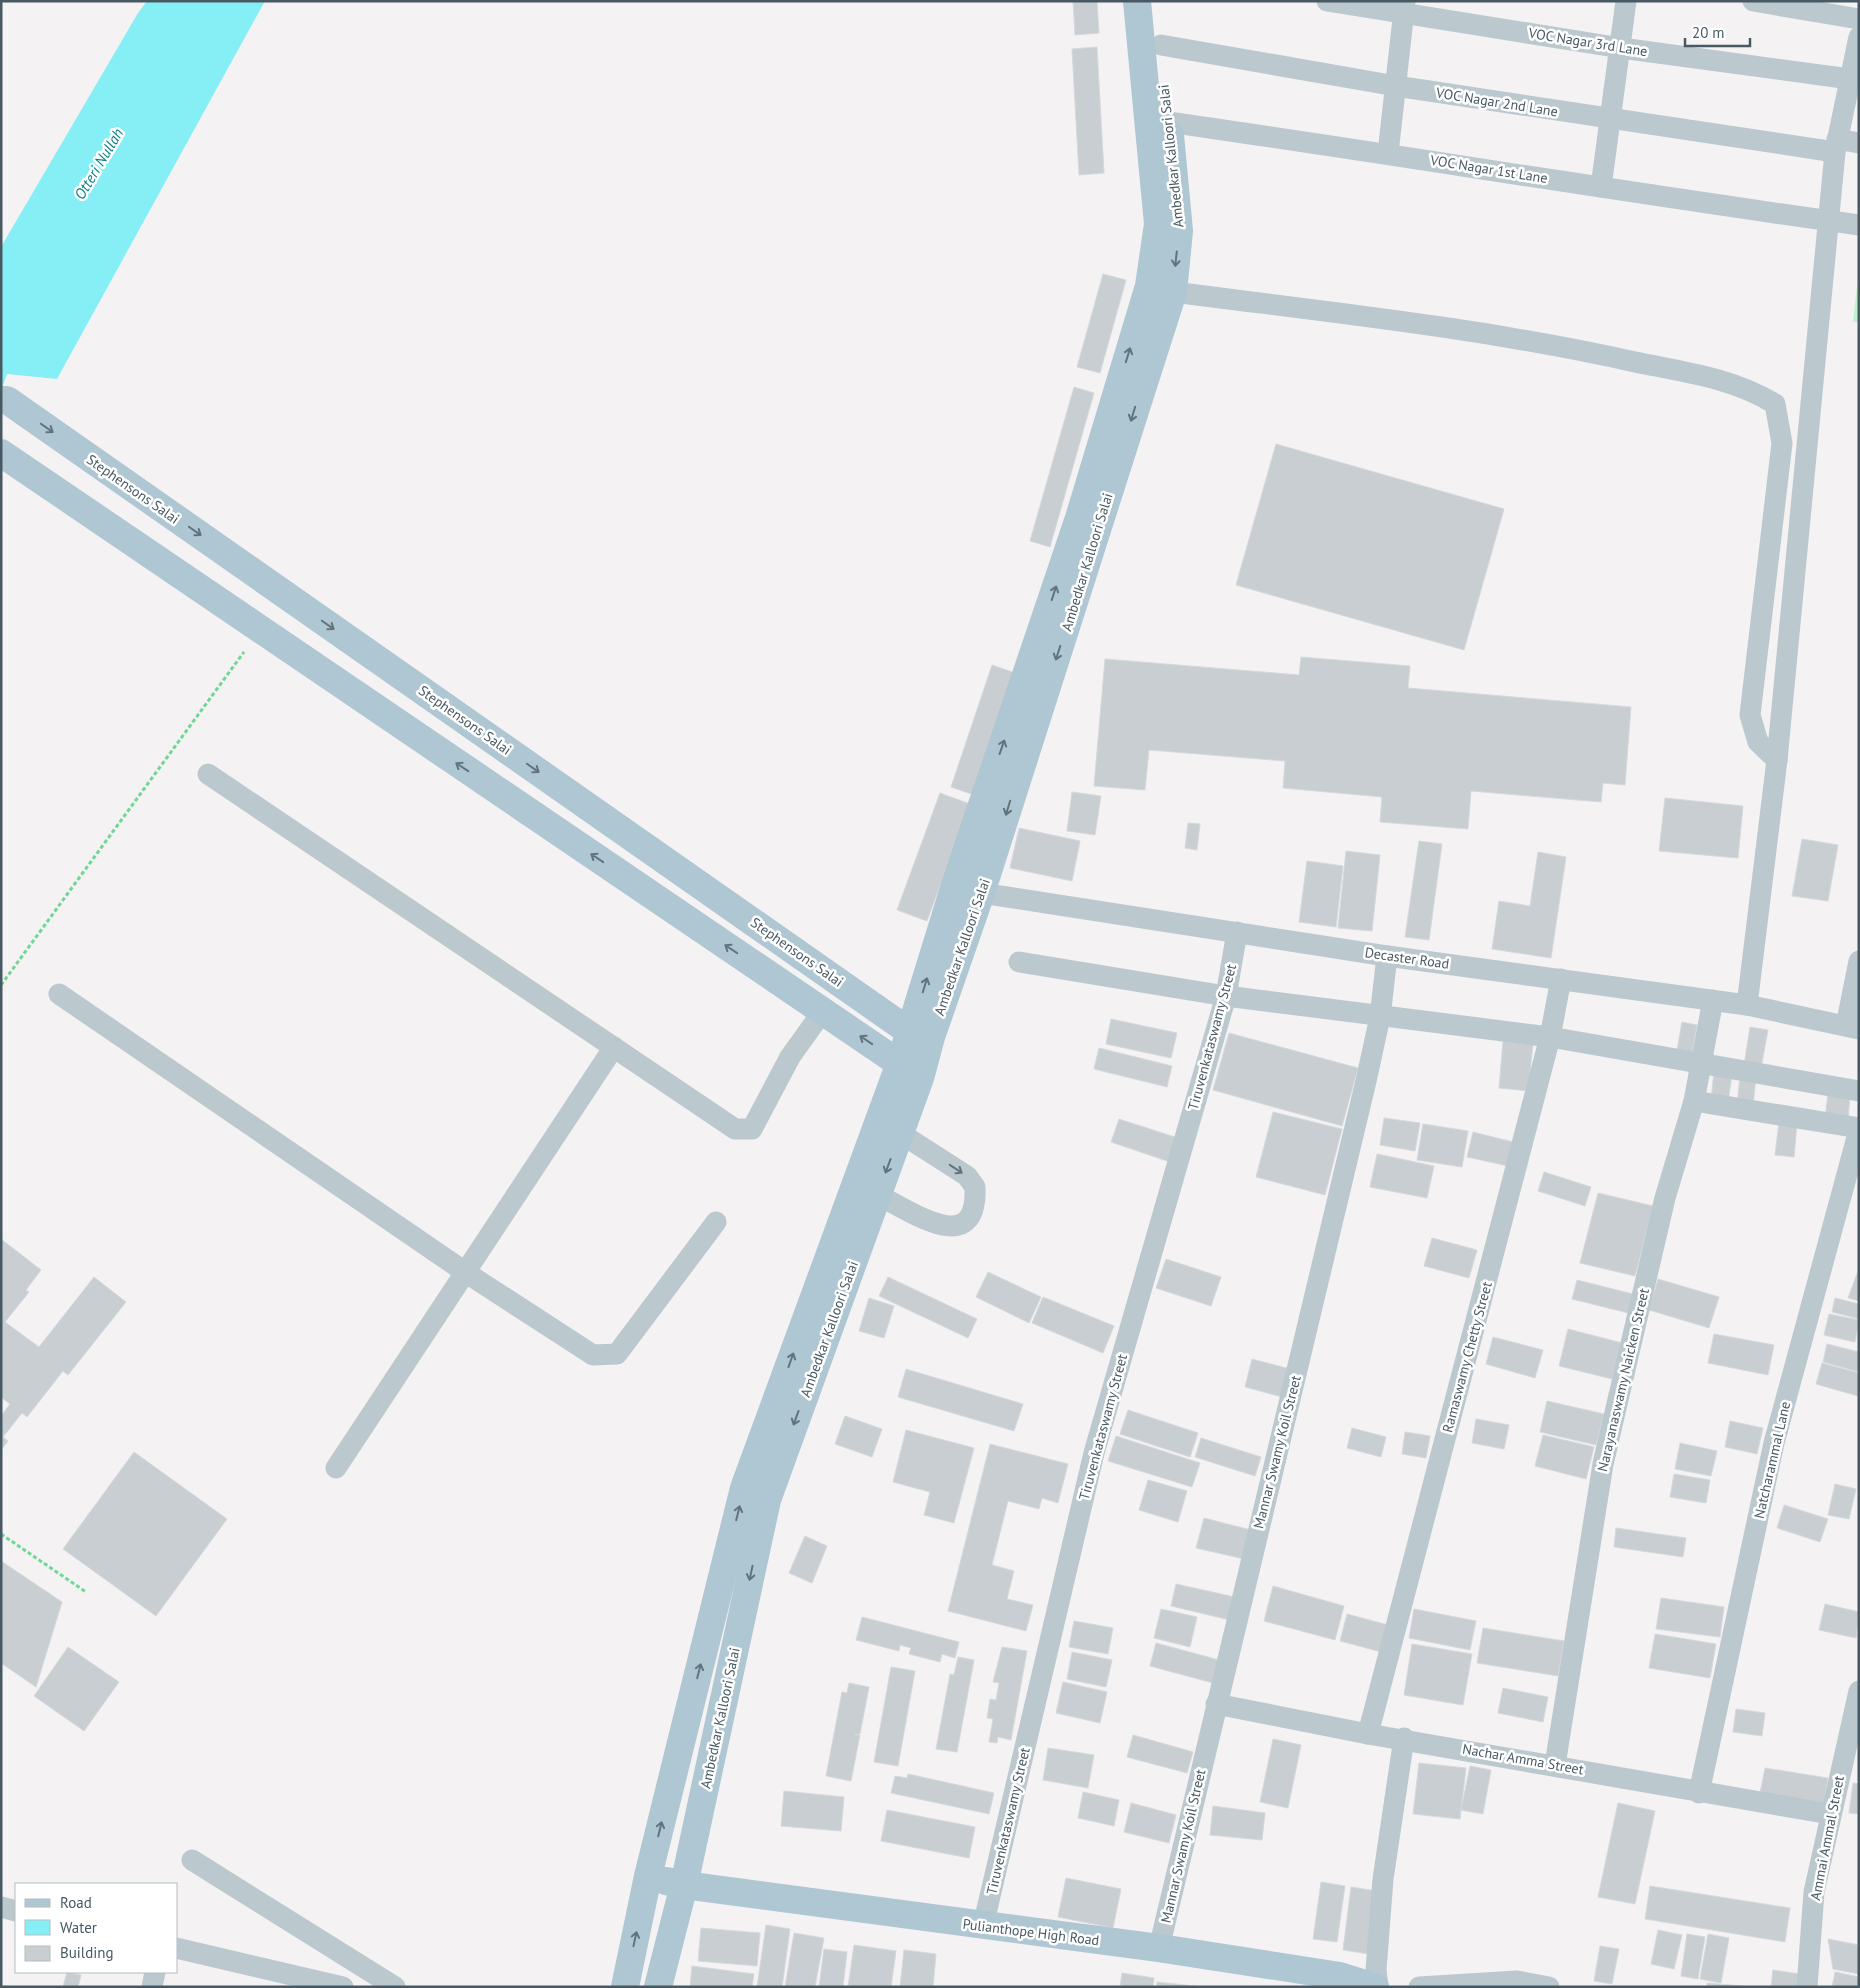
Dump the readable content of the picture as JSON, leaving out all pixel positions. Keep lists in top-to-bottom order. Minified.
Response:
{"streets":{"main road":["Ambedkar Kalloori Salai","Stephensons Salai","Pulianthope High Road"],"street":["VOC Nagar 3rd Lane","VOC Nagar 2nd Lane","VOC Nagar 1st Lane","Decaster Road","Tiruvenkataswamy Street","Ramaswamy Chetty Street","Narayanaswamy Naicken Street","Mannar Swamy Koil Street","Natcharammal Lane","Nachar Amma Street","Ammai Ammal Street"]},"crossings":[["VOC Nagar 2nd Lane","Ambedkar Kalloori Salai"],["Ambedkar Kalloori Salai","VOC Nagar 1st Lane"],["Ambedkar Kalloori Salai","Stephensons Salai"],["Ambedkar Kalloori Salai","Decaster Road"],["Ambedkar Kalloori Salai","Pulianthope High Road"],["Decaster Road","Tiruvenkataswamy Street"],["Decaster Road","Ramaswamy Chetty Street"],["Decaster Road","Narayanaswamy Naicken Street"],["Decaster Road","Mannar Swamy Koil Street"],["Tiruvenkataswamy Street","Pulianthope High Road"],["Ramaswamy Chetty Street","Nachar Amma Street"],["Narayanaswamy Naicken Street","Nachar Amma Street"],["Mannar Swamy Koil Street","Nachar Amma Street"],["Mannar Swamy Koil Street","Pulianthope High Road"],["Natcharammal Lane","Nachar Amma Street"],["Nachar Amma Street","Ammai Ammal Street"]],"water":["Otteri Nullah"],"legend":["Road","Water","Building"],"scale_bar":"20 m"}
